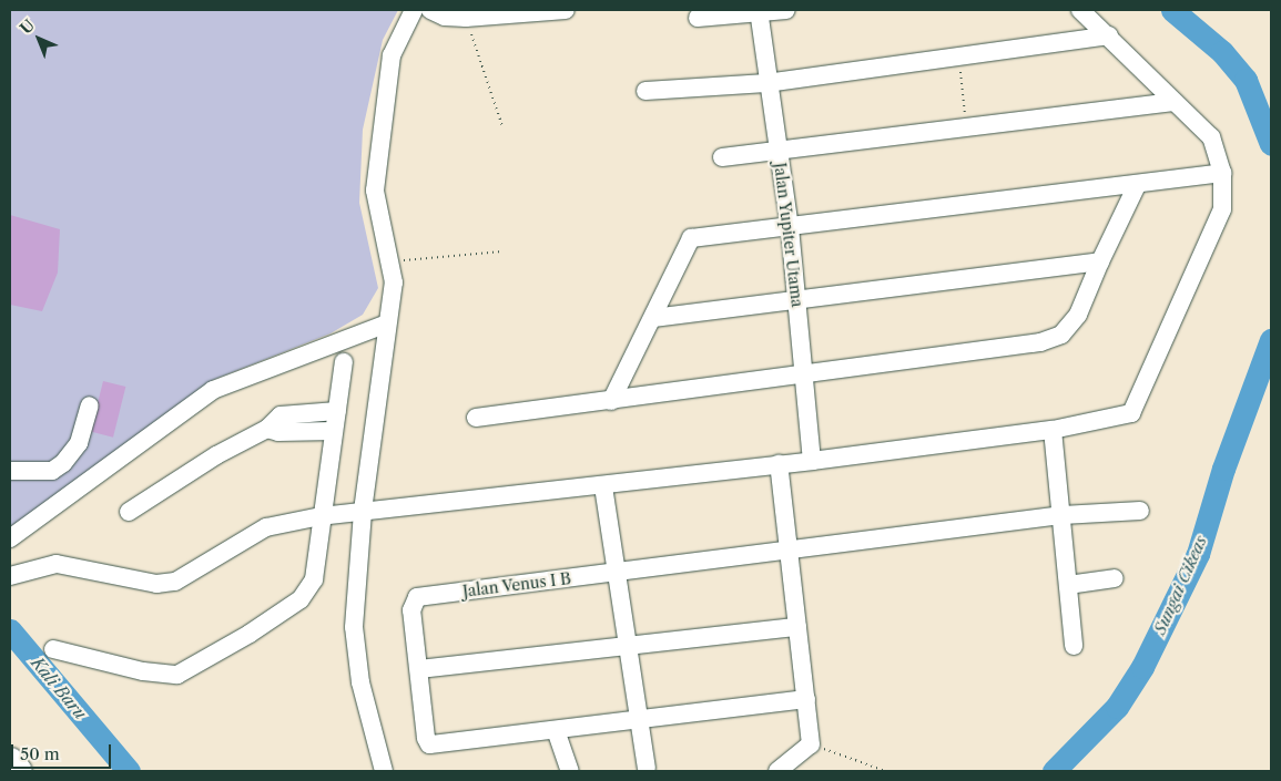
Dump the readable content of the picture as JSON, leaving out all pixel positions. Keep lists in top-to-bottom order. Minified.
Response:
{"streets":{"street":["Jalan Yupiter Utama","Jalan Venus I B"]},"water":["Sungai Cikeas","Kali Baru"],"scale_bar":"50 m","north":"top left"}
